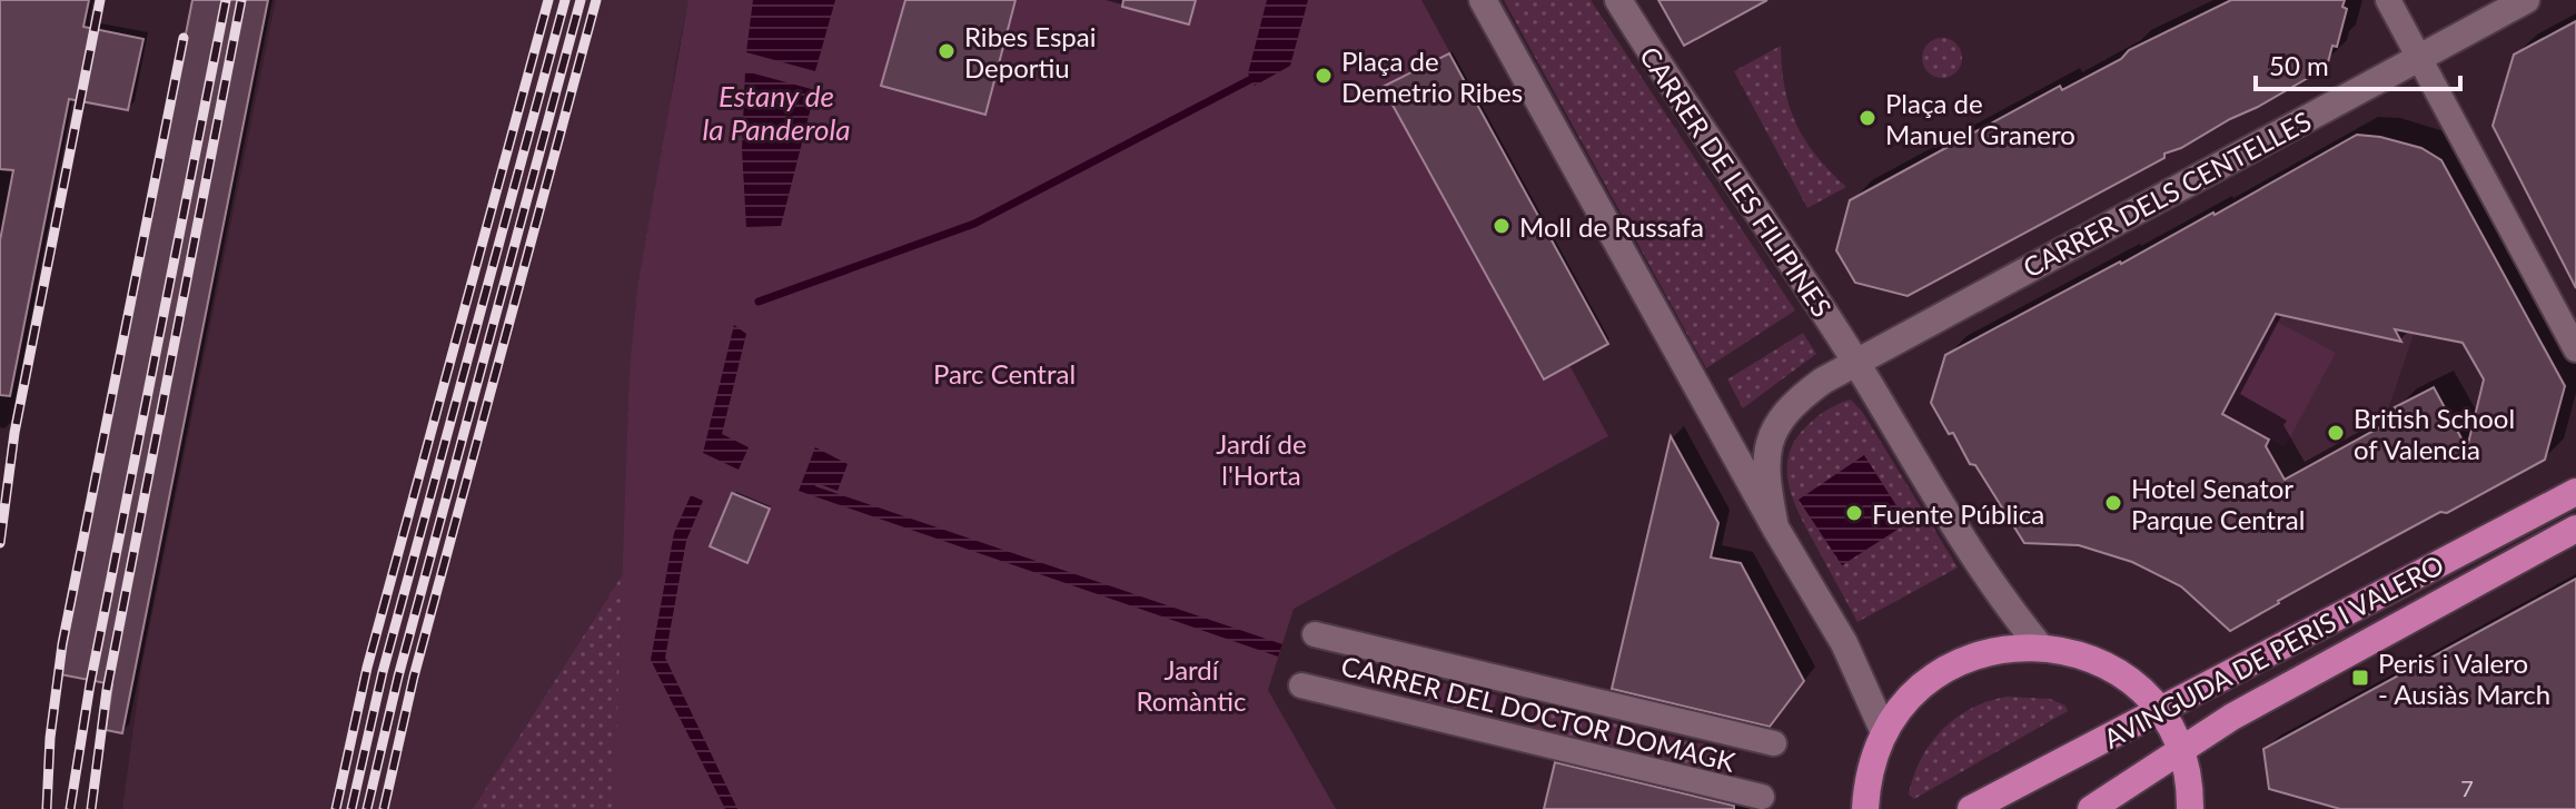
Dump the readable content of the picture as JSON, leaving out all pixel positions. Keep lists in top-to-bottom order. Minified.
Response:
{"streets":{"main road":["CARRER DE LES FILIPINES","CARRER DELS CENTELLES","AVINGUDA DE PERIS I VALERO"],"street":["CARRER DEL DOCTOR DOMAGK"]},"crossings":[["CARRER DE LES FILIPINES","CARRER DELS CENTELLES"]],"water":["Estany de la Panderola"],"parks":["Parc Central","Jardí de l'Horta","Jardí Romàntic"],"places":{"other":["Ribes Espai Deportiu","Plaça de Demetrio Ribes","Plaça de Manuel Granero","Moll de Russafa","British School of Valencia","Hotel Senator Parque Central","Fuente Pública"],"transit":["Peris i Valero - Ausiàs March"]},"house_numbers":["7"],"scale_bar":"50 m"}
